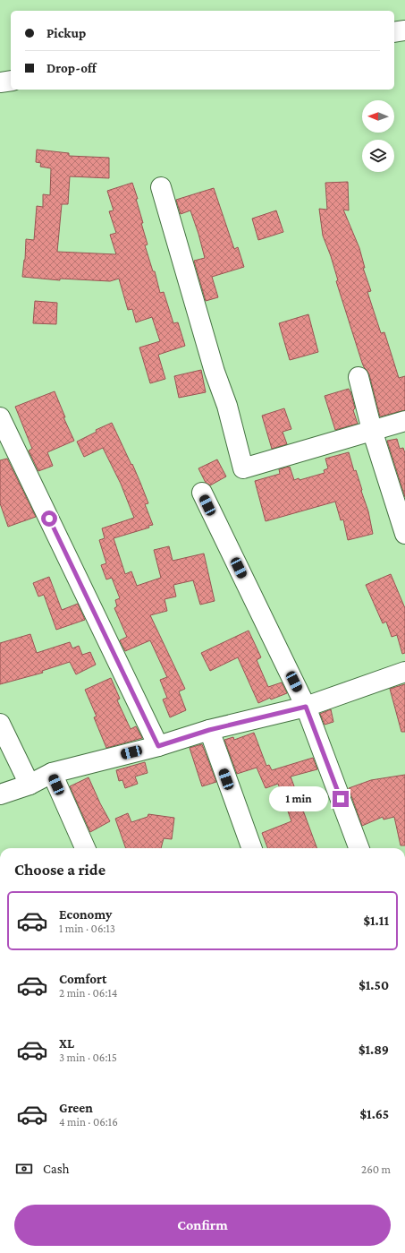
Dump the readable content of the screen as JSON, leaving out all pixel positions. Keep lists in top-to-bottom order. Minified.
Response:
{"north":"left","page":{"banner":["Pickup","Drop-off"],"bubble":"1 min","heading":"Choose a ride","list":[{"name":"Economy","note":"1 min · 06:13","value":"$1.11"},{"name":"Comfort","note":"2 min · 06:14","value":"$1.50"},{"name":"XL","note":"3 min · 06:15","value":"$1.89"},{"name":"Green","note":"4 min · 06:16","value":"$1.65"}],"pay":["Cash","260 m"],"buttons":"Confirm"}}
